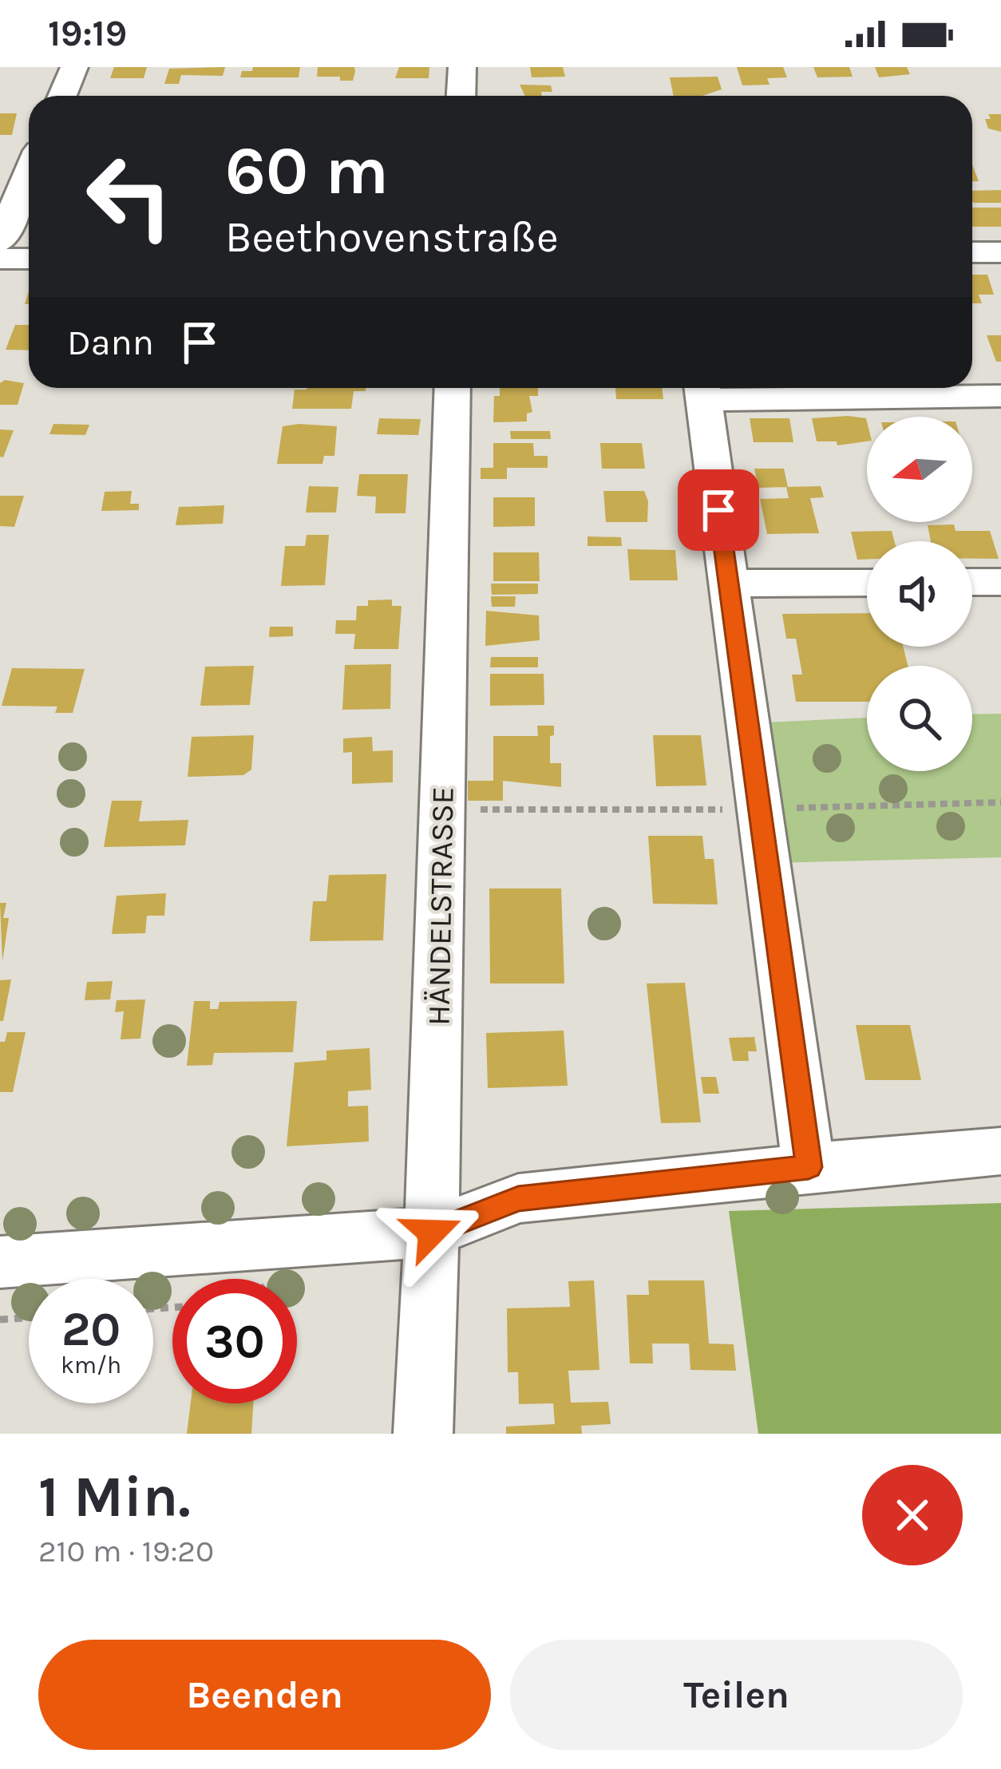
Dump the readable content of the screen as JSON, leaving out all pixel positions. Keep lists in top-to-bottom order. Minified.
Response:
{"streets":{"street":["HÄNDELSTRASSE"]},"north":"left","page":{"status":"19:19","turn":["60 m","Beethovenstraße"],"then":"Dann","speed":"20 km/h","limit":"30","heading":["1 Min.","210 m · 19:20"],"buttons":["Beenden","Teilen"]}}
